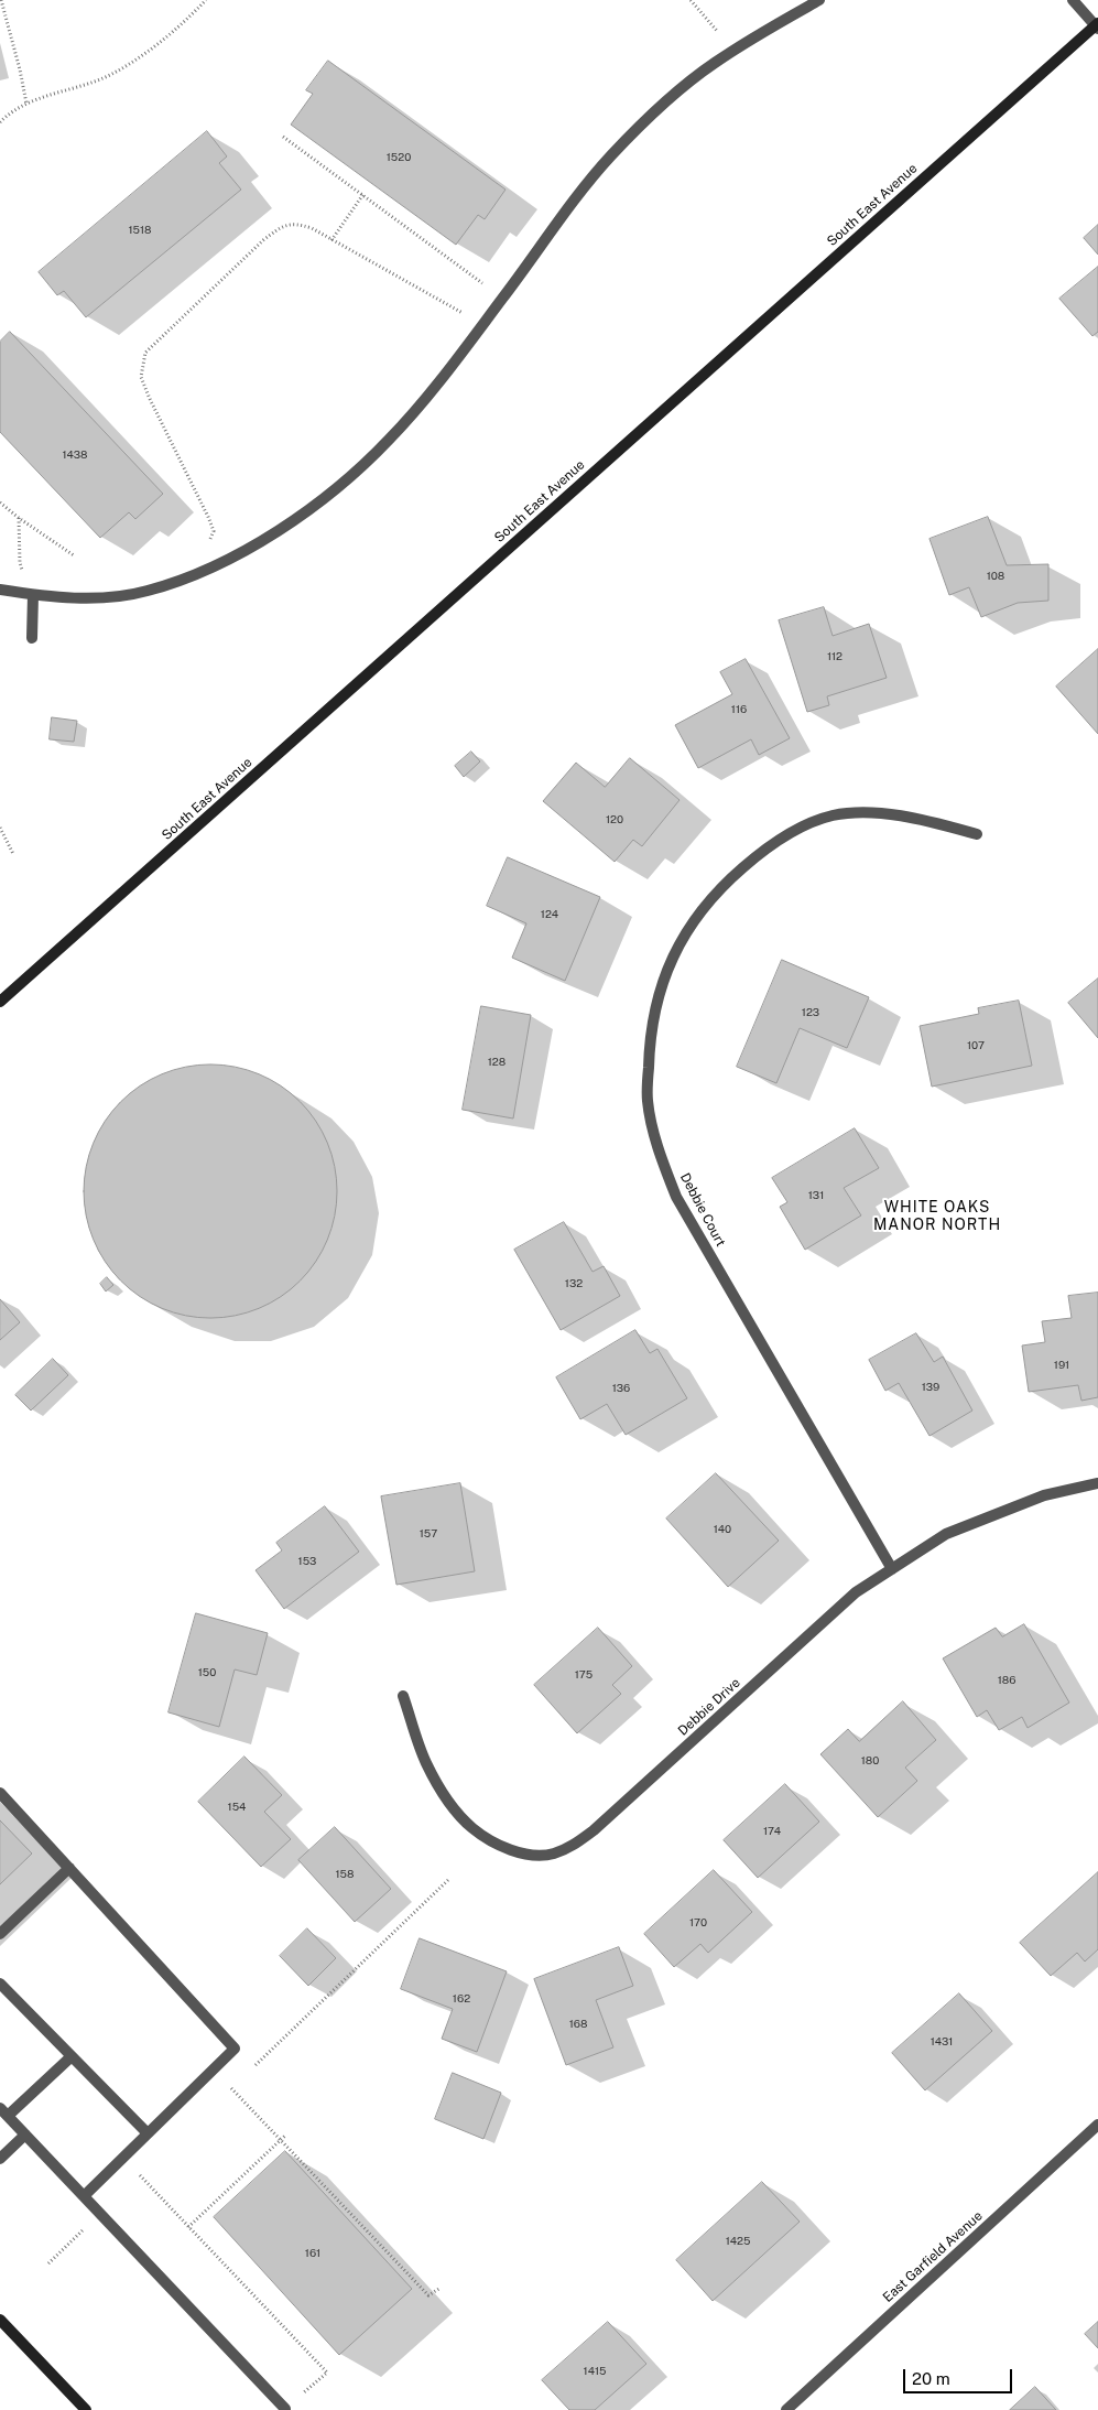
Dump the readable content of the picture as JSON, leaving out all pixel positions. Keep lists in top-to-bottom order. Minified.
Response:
{"streets":{"main road":["South East Avenue"],"street":["Debbie Court","Debbie Drive","East Garfield Avenue"]},"crossings":[["Debbie Court","Debbie Drive"]],"districts":["WHITE OAKS MANOR NORTH"],"house_numbers":["1520","1518","1438","108","112","116","120","124","123","107","128","131","132","191","139","136","140","157","153","150","175","186","180","154","174","158","170","162","168","1431","1425","161","1415"],"scale_bar":"20 m"}
